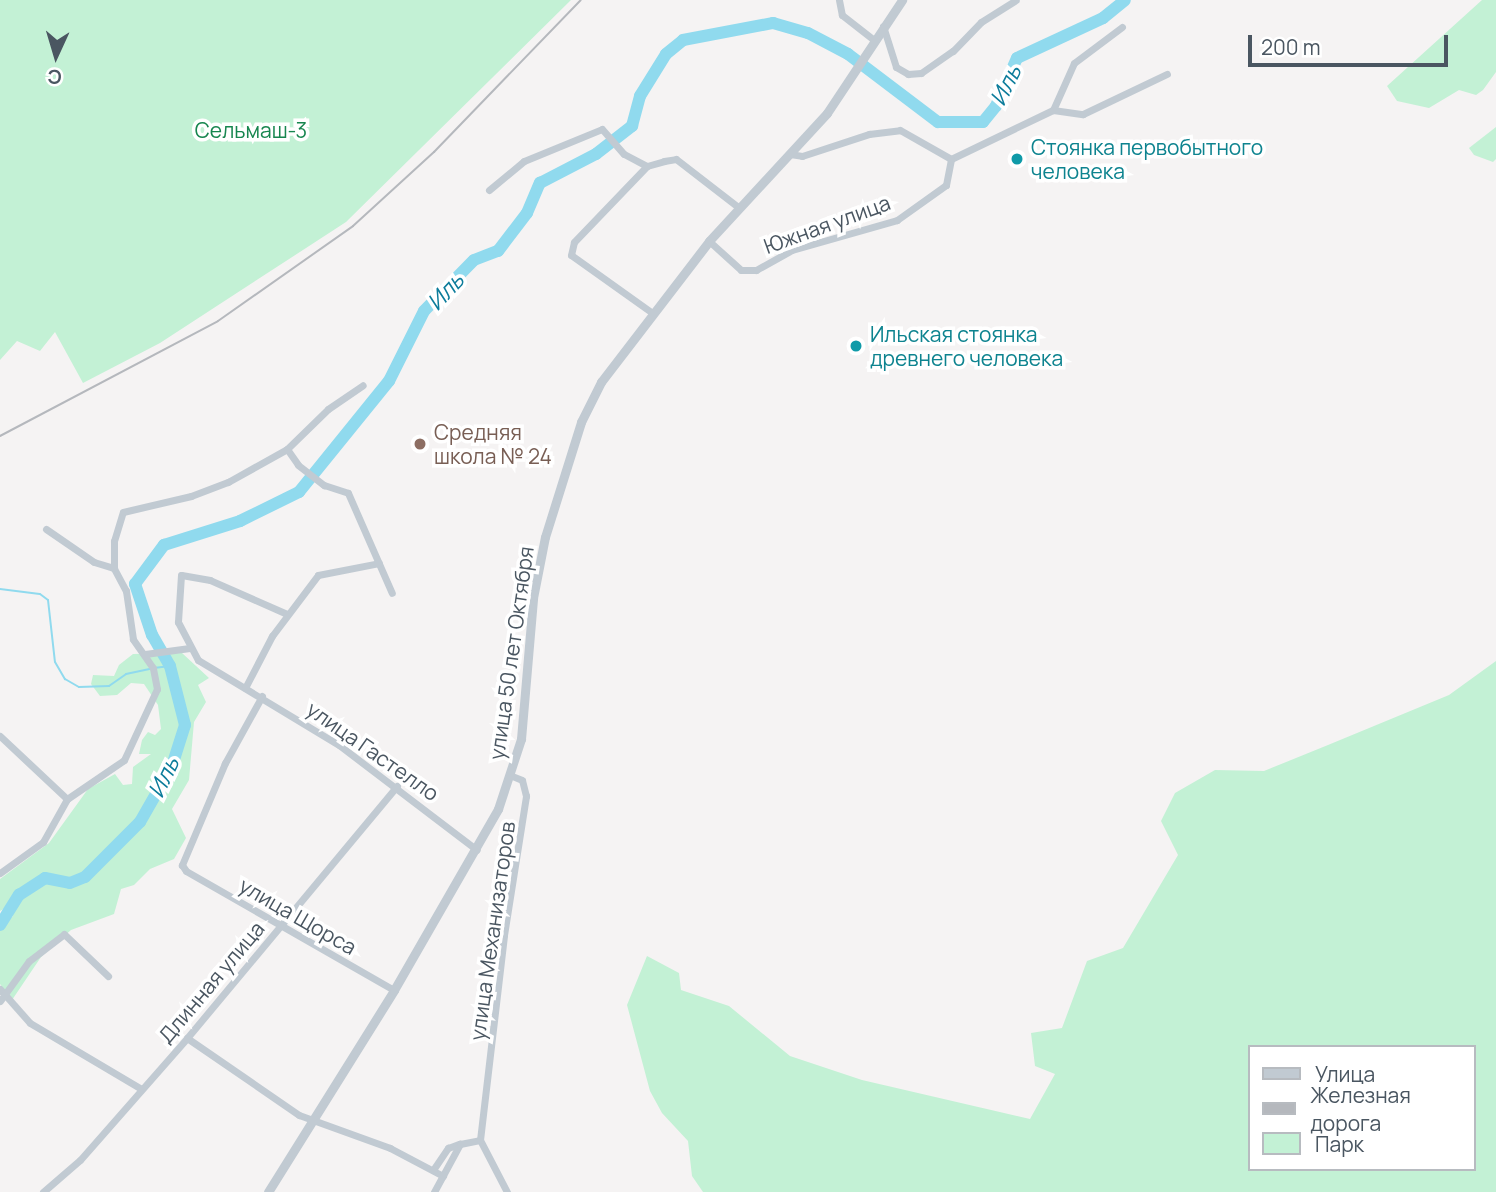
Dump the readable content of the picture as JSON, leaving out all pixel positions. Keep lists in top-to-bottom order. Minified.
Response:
{"streets":{"street":["Южная улица","улица 50 лет Октября","улица Гастелло","улица Щорса","улица Механизаторов","Длинная улица"]},"crossings":[["Южная улица","улица 50 лет Октября"],["улица 50 лет Октября","улица Гастелло"],["улица 50 лет Октября","улица Щорса"],["улица 50 лет Октября","улица Механизаторов"],["улица Гастелло","улица Щорса"],["улица Гастелло","Длинная улица"],["улица Щорса","Длинная улица"]],"water":["Иль"],"parks":["Сельмаш-3"],"places":["Стоянка первобытного человека","Ильская стоянка древнего человека","Средняя школа № 24"],"legend":["Улица","Железная дорога","Парк"],"scale_bar":"200 m","north":"bottom"}
